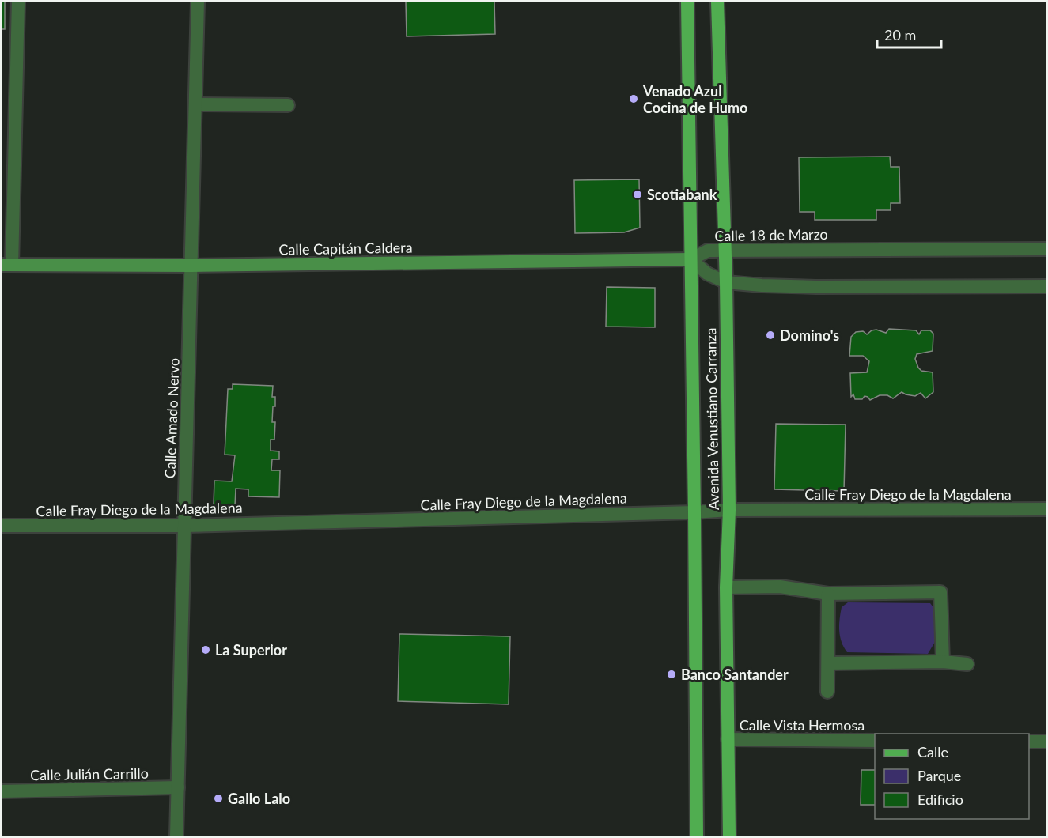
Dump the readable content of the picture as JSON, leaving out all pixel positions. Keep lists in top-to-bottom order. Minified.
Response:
{"streets":{"main road":["Calle Capitán Caldera","Avenida Venustiano Carranza"],"street":["Calle 18 de Marzo","Calle Amado Nervo","Calle Fray Diego de la Magdalena","Calle Vista Hermosa","Calle Julián Carrillo"]},"crossings":[["Calle 18 de Marzo","Calle Capitán Caldera"],["Calle 18 de Marzo","Avenida Venustiano Carranza"],["Calle Capitán Caldera","Calle Amado Nervo"],["Calle Capitán Caldera","Avenida Venustiano Carranza"],["Calle Amado Nervo","Calle Fray Diego de la Magdalena"],["Calle Amado Nervo","Calle Julián Carrillo"],["Avenida Venustiano Carranza","Calle Fray Diego de la Magdalena"],["Avenida Venustiano Carranza","Calle Vista Hermosa"]],"places":["Venado Azul Cocina de Humo","Scotiabank","Domino's","La Superior","Banco Santander","Gallo Lalo"],"legend":["Calle","Parque","Edificio"],"scale_bar":"20 m"}
